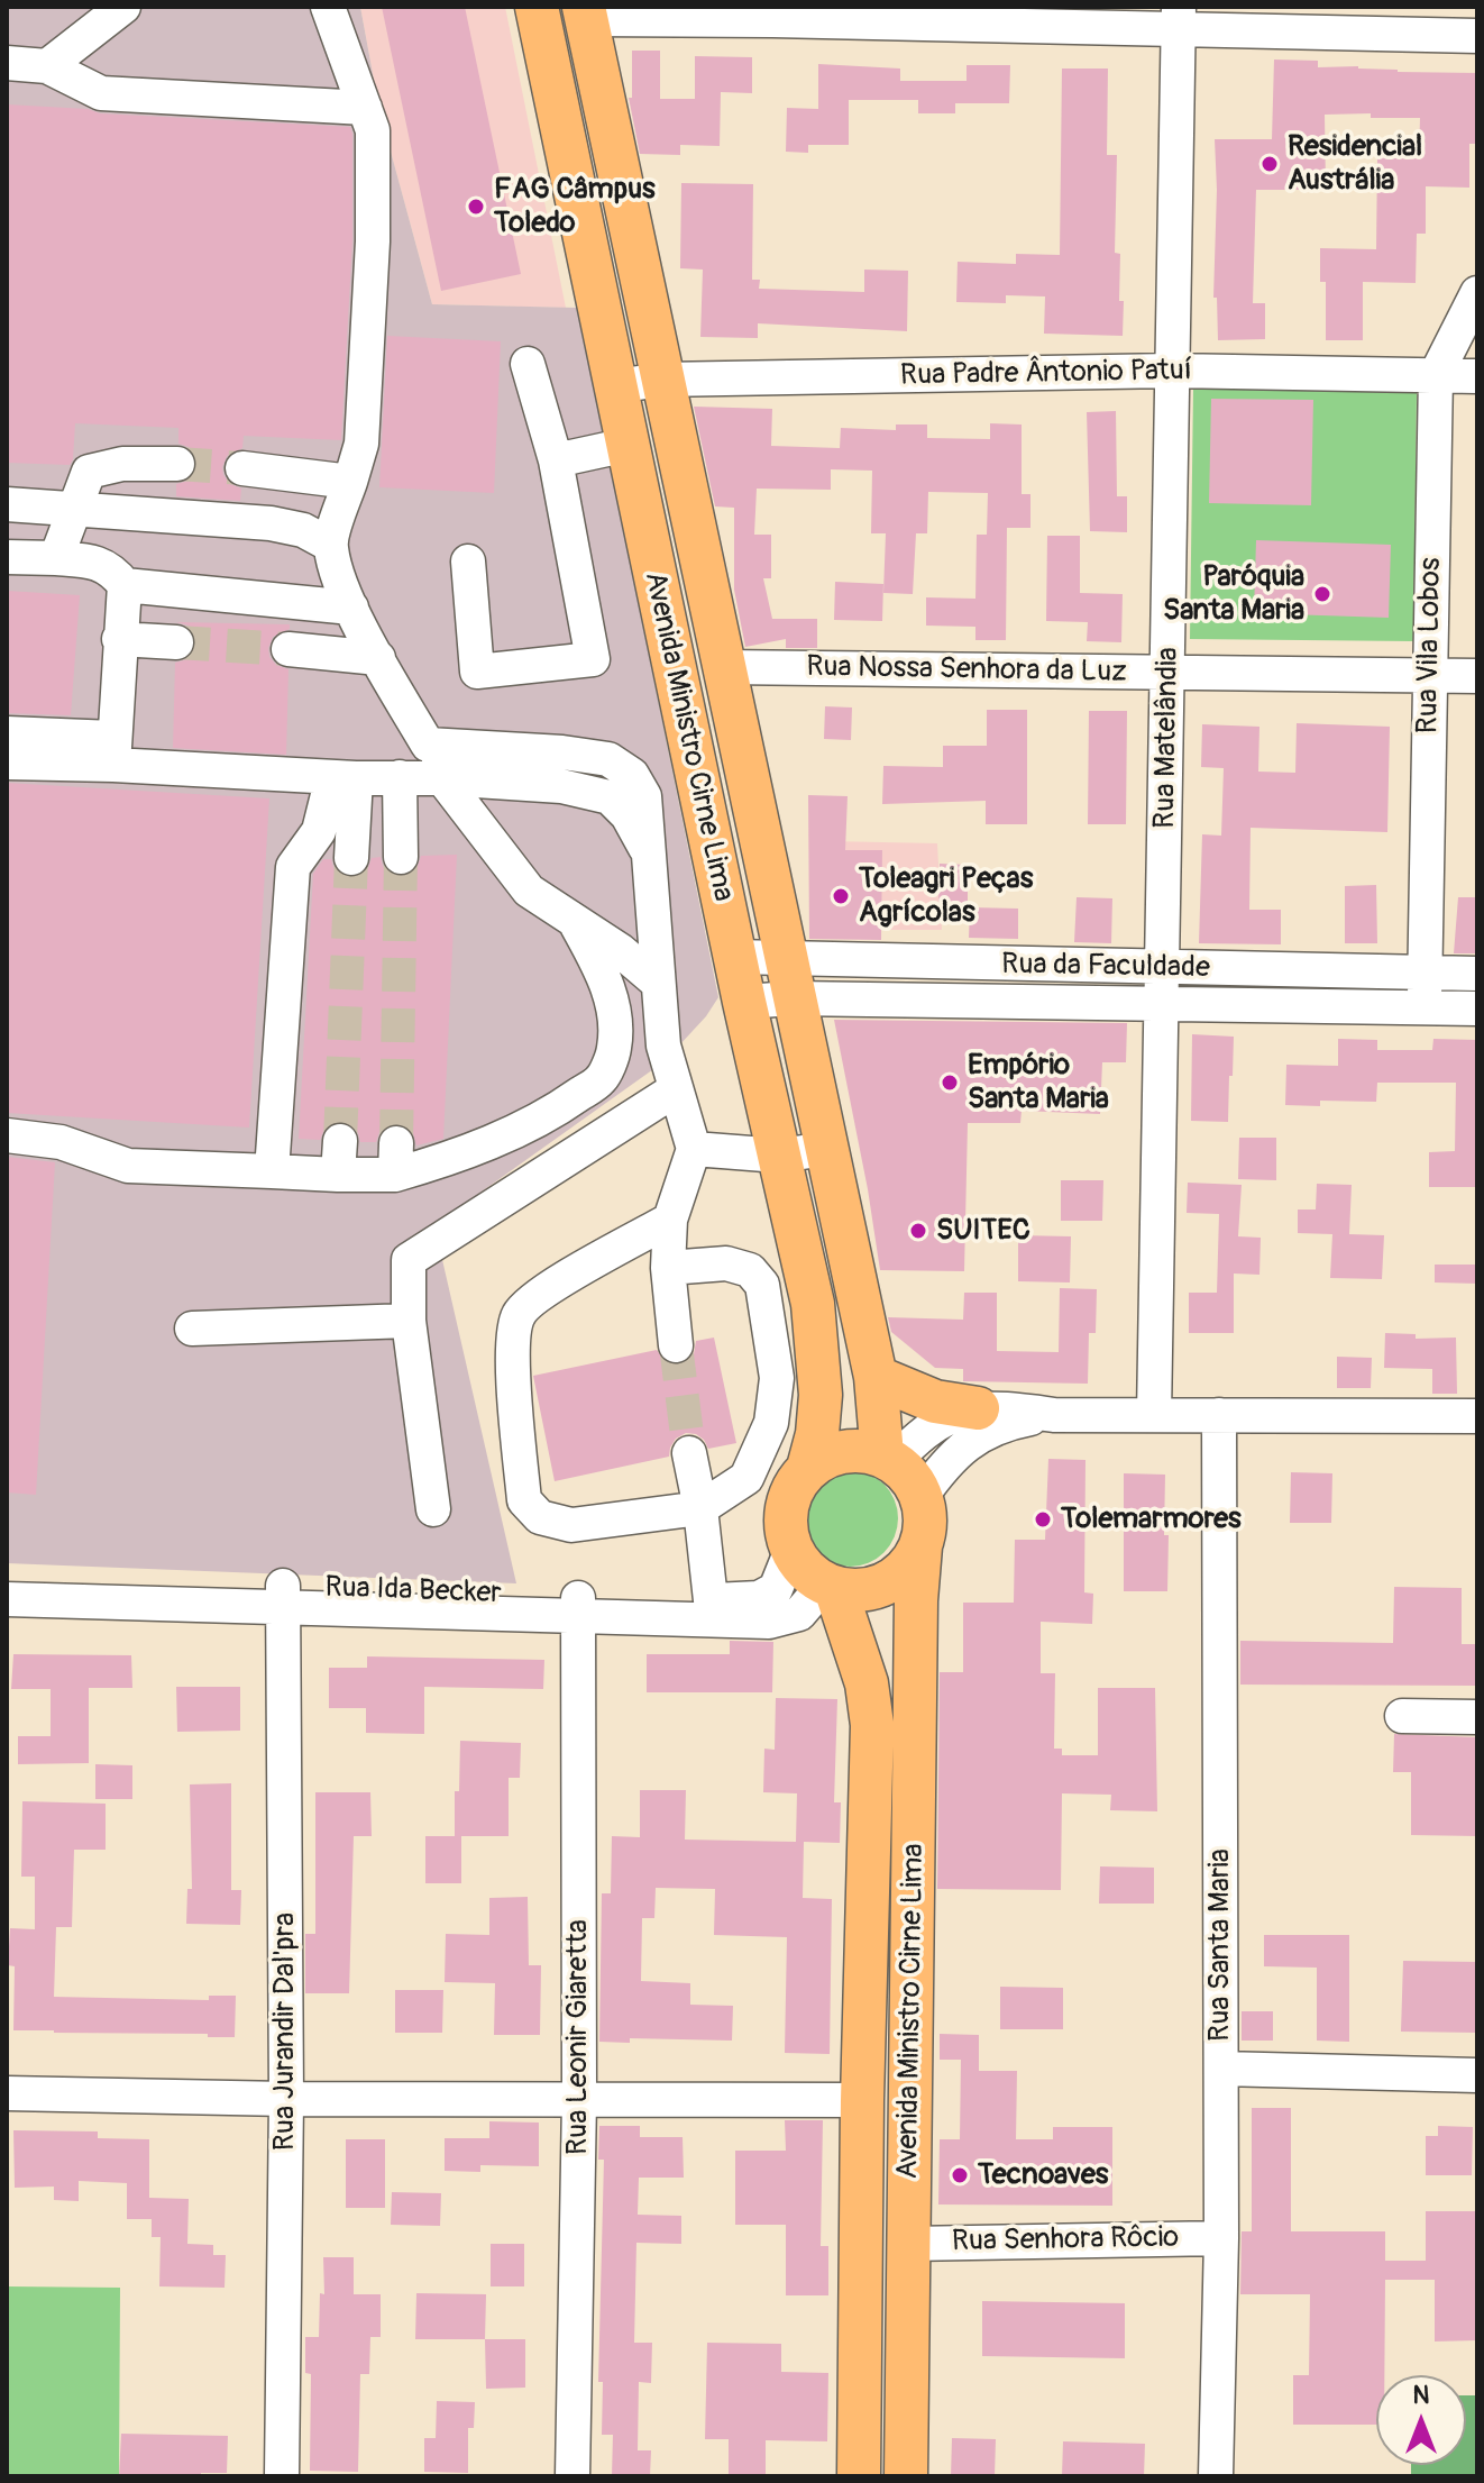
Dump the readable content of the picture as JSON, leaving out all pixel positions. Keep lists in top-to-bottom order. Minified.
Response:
{"streets":{"main road":["Avenida Ministro Cirne Lima"],"street":["Rua Padre Ântonio Patuí","Rua Vila Lobos","Rua Nossa Senhora da Luz","Rua Matelândia","Rua da Faculdade","Rua Ida Becker","Rua Santa Maria","Rua Jurandir Dal'pra","Rua Leonir Giaretta","Rua Senhora Rôcio"]},"crossings":[["Rua Padre Ântonio Patuí","Rua Vila Lobos"],["Rua Padre Ântonio Patuí","Avenida Ministro Cirne Lima"],["Rua Padre Ântonio Patuí","Rua Matelândia"],["Rua Vila Lobos","Rua Nossa Senhora da Luz"],["Rua Vila Lobos","Rua da Faculdade"],["Rua Nossa Senhora da Luz","Avenida Ministro Cirne Lima"],["Rua Nossa Senhora da Luz","Rua Matelândia"],["Avenida Ministro Cirne Lima","Rua da Faculdade"],["Avenida Ministro Cirne Lima","Rua Ida Becker"],["Avenida Ministro Cirne Lima","Rua Senhora Rôcio"],["Rua Matelândia","Rua da Faculdade"],["Rua Ida Becker","Rua Jurandir Dal'pra"],["Rua Ida Becker","Rua Leonir Giaretta"],["Rua Santa Maria","Rua Senhora Rôcio"]],"places":["Residencial Austrália","FAG Câmpus Toledo","Paróquia Santa Maria","Toleagri Peças Agrícolas","Empório Santa Maria","SUITEC","Tolemarmores","Tecnoaves"],"north":"top"}
